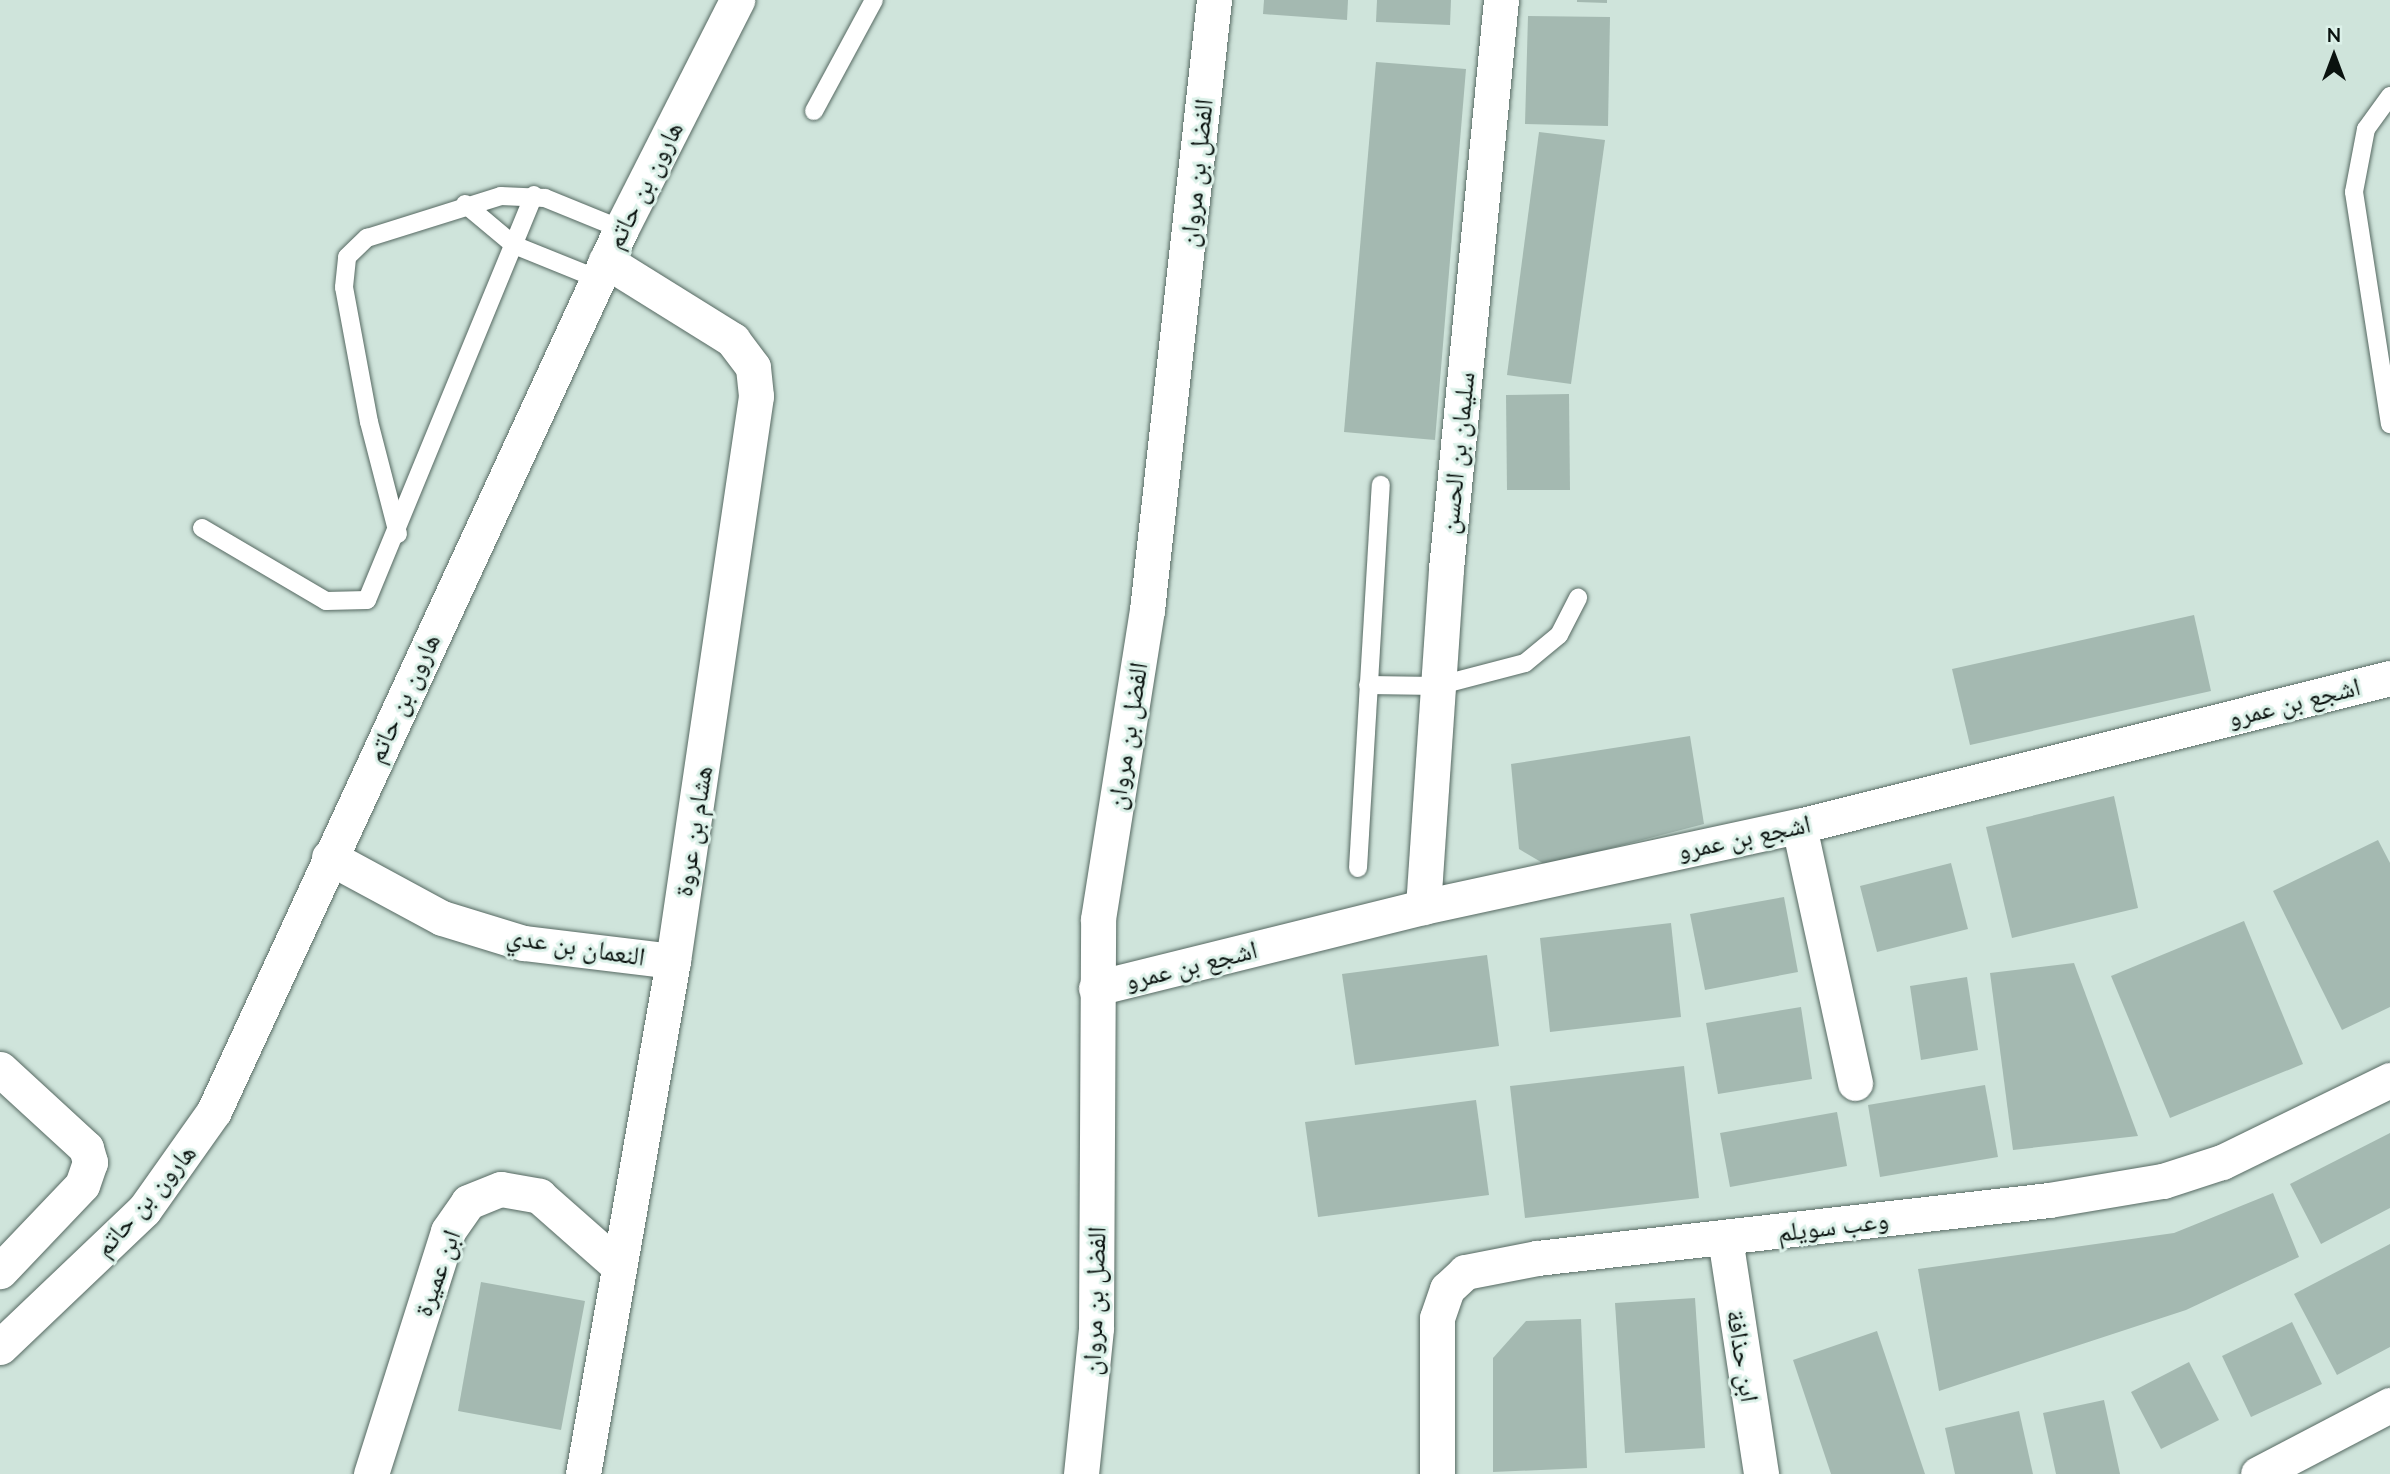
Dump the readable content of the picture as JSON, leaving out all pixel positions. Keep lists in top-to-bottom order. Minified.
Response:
{"streets":{"street":["الفضل بن مروان","هارون بن حاتم","سليمان بن الحسن","اشجع بن عمرو","هشام بن عروة","النعمان بن عدي","وعب سويلم","ابن عميرة","ابن حذافة"]},"crossings":[["الفضل بن مروان","اشجع بن عمرو"],["هارون بن حاتم","هشام بن عروة"],["هارون بن حاتم","النعمان بن عدي"],["سليمان بن الحسن","اشجع بن عمرو"],["هشام بن عروة","النعمان بن عدي"],["هشام بن عروة","ابن عميرة"],["وعب سويلم","ابن حذافة"]],"north":"top"}
